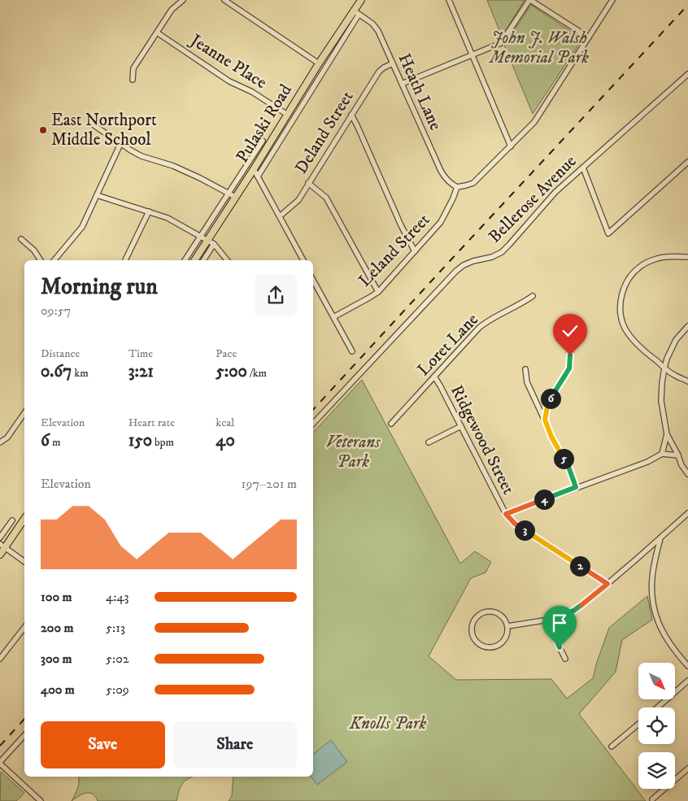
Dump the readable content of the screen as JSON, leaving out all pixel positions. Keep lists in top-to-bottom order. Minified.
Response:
{"streets":{"main road":["Pulaski Road"],"street":["Jeanne Place","Heath Lane","Deland Street","Bellerose Avenue","Leland Street","Loret Lane","Ridgewood Street"]},"crossings":[["Jeanne Place","Pulaski Road"],["Heath Lane","Pulaski Road"],["Heath Lane","Deland Street"],["Heath Lane","Leland Street"],["Loret Lane","Ridgewood Street"]],"parks":["John J. Walsh Memorial Park","Veterans Park","Knolls Park"],"places":["East Northport Middle School"],"north":"bottom right","page":{"heading":["Morning run","09:57"],"stats":[["Distance","0.67 km"],["Time","3:21"],["Pace","5:00 /km"],["Elevation","6 m"],["Heart rate","150 bpm"],["kcal","40"]],"pins":["6","5","4","3","2"],"chart":["Elevation","197–201 m"],"list":[{"name":"100 m","note":"4:43"},{"name":"200 m","note":"5:13"},{"name":"300 m","note":"5:02"},{"name":"400 m","note":"5:09"}],"buttons":["Save","Share"]}}
